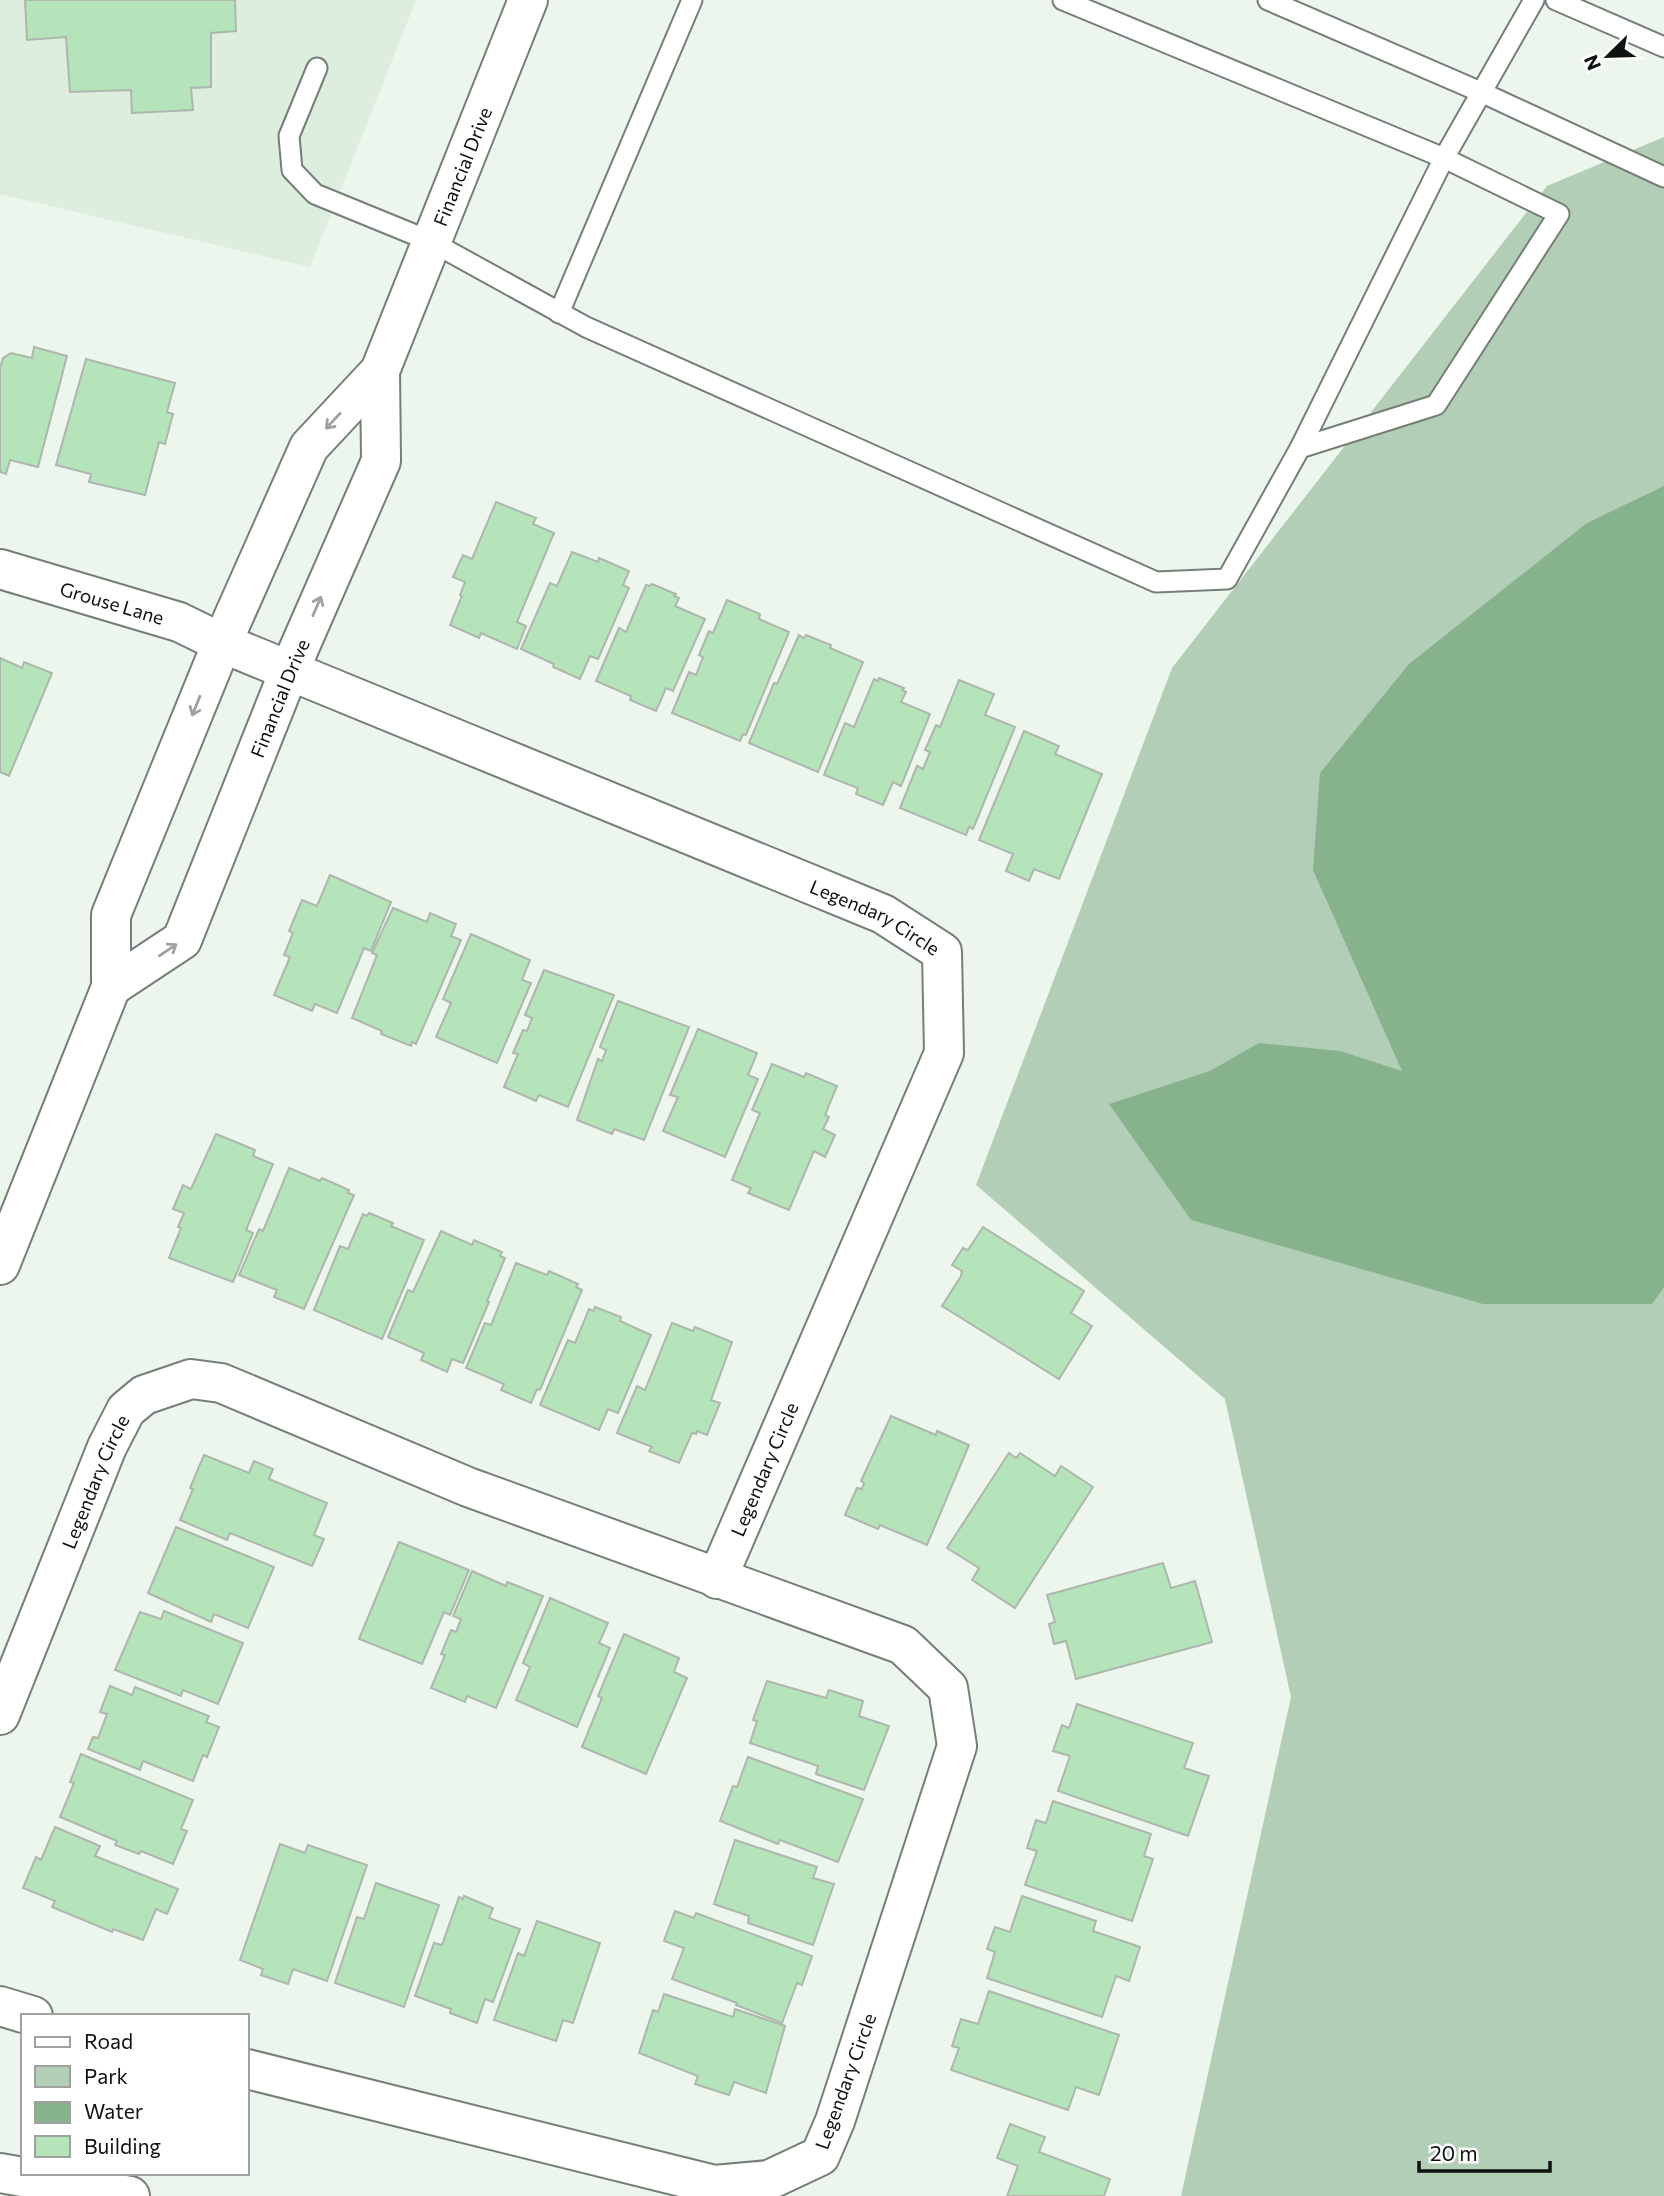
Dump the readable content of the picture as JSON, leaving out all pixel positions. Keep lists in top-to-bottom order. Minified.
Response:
{"streets":{"street":["Financial Drive","Grouse Lane","Legendary Circle"]},"crossings":[["Financial Drive","Grouse Lane"],["Financial Drive","Legendary Circle"],["Grouse Lane","Legendary Circle"]],"legend":["Road","Park","Water","Building"],"scale_bar":"20 m","north":"bottom left"}
